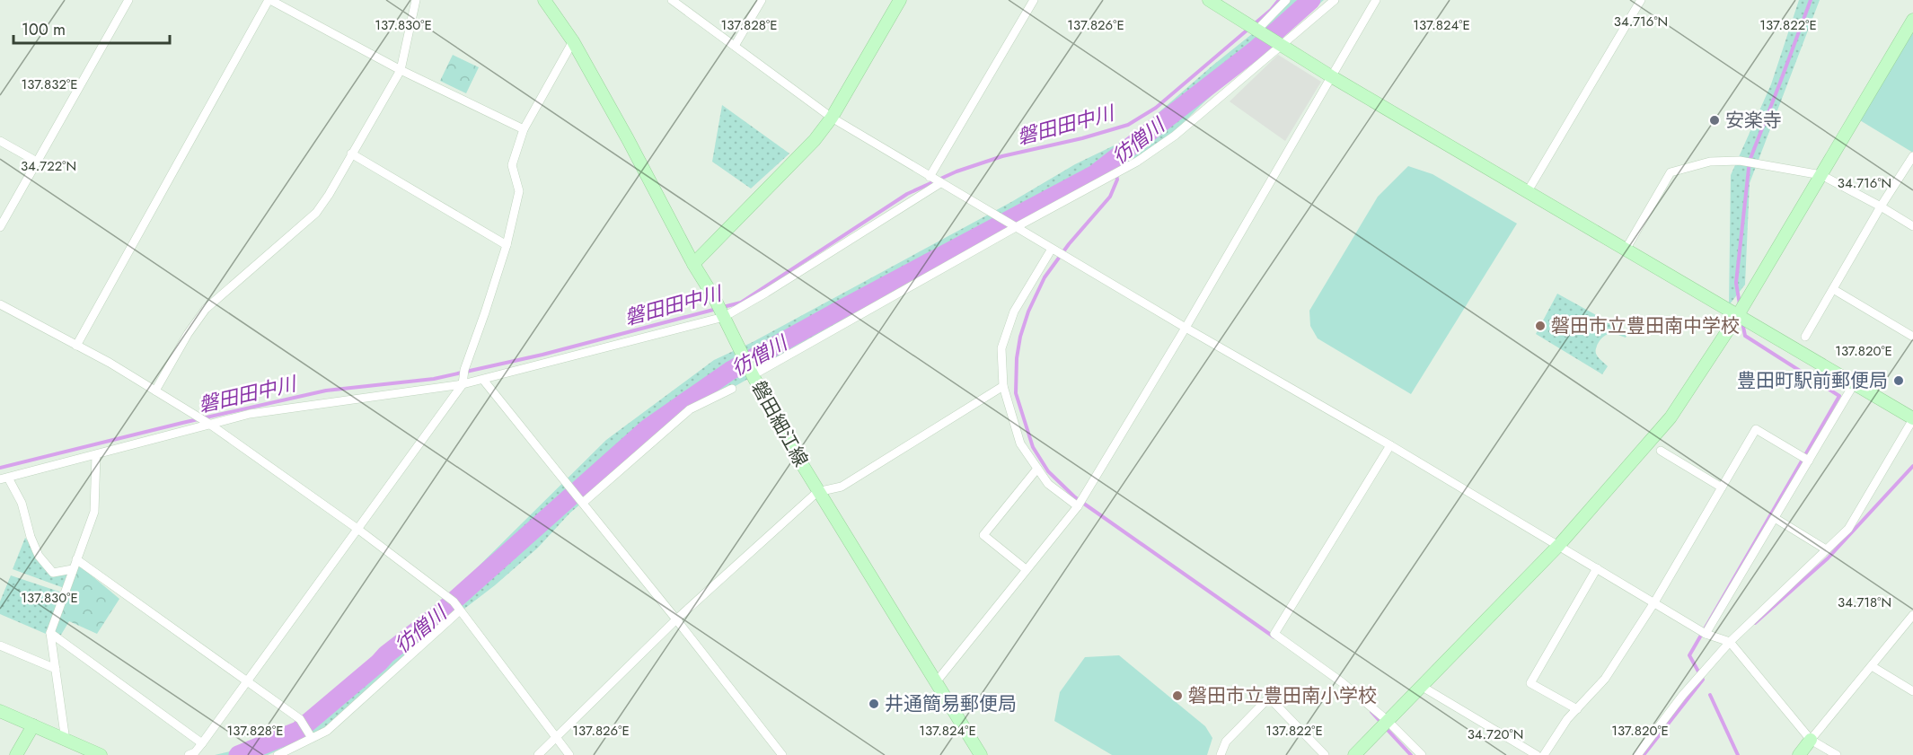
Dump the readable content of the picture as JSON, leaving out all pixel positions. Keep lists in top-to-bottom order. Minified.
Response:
{"streets":{"street":["磐田細江線"]},"water":["磐田田中川","彷僧川"],"places":["安楽寺","磐田市立豊田南中学校","豊田町駅前郵便局","磐田市立豊田南小学校","井通簡易郵便局"],"scale_bar":"100 m","coordinates":["34.716°N","137.830°E","137.828°E","137.826°E","137.824°E","137.822°E","137.832°E","34.722°N","137.820°E","34.718°N","34.720°N"]}
